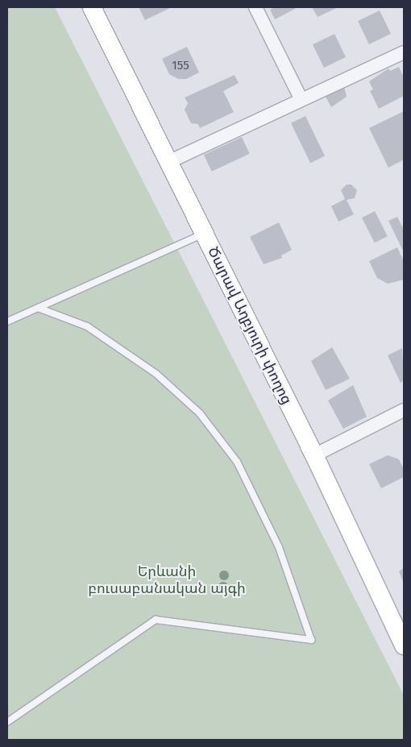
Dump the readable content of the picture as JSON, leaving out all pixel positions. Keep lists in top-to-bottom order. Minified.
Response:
{"streets":{"main road":["Ծարավ Աղբյուրի փողոց"]},"parks":["Երևանի բուսաբանական այգի"],"house_numbers":["155"]}
